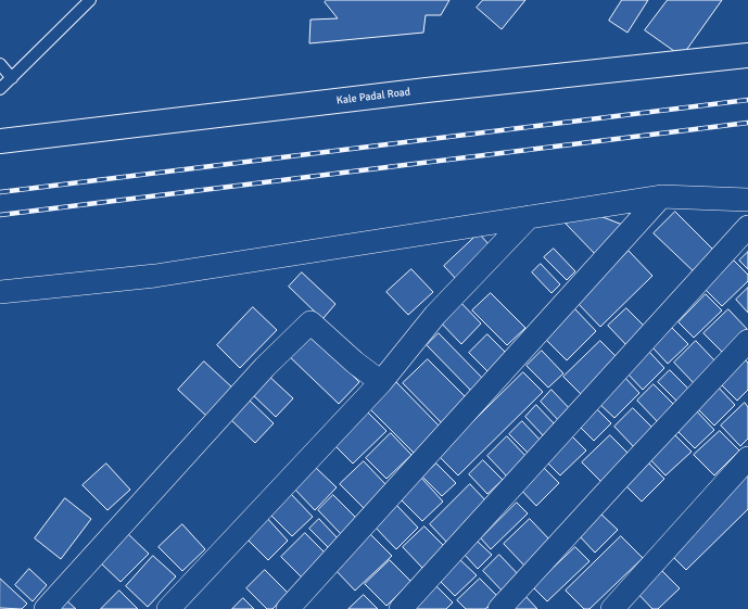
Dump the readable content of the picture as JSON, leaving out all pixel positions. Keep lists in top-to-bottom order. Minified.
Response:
{"streets":{"street":["Kale Padal Road"]}}
